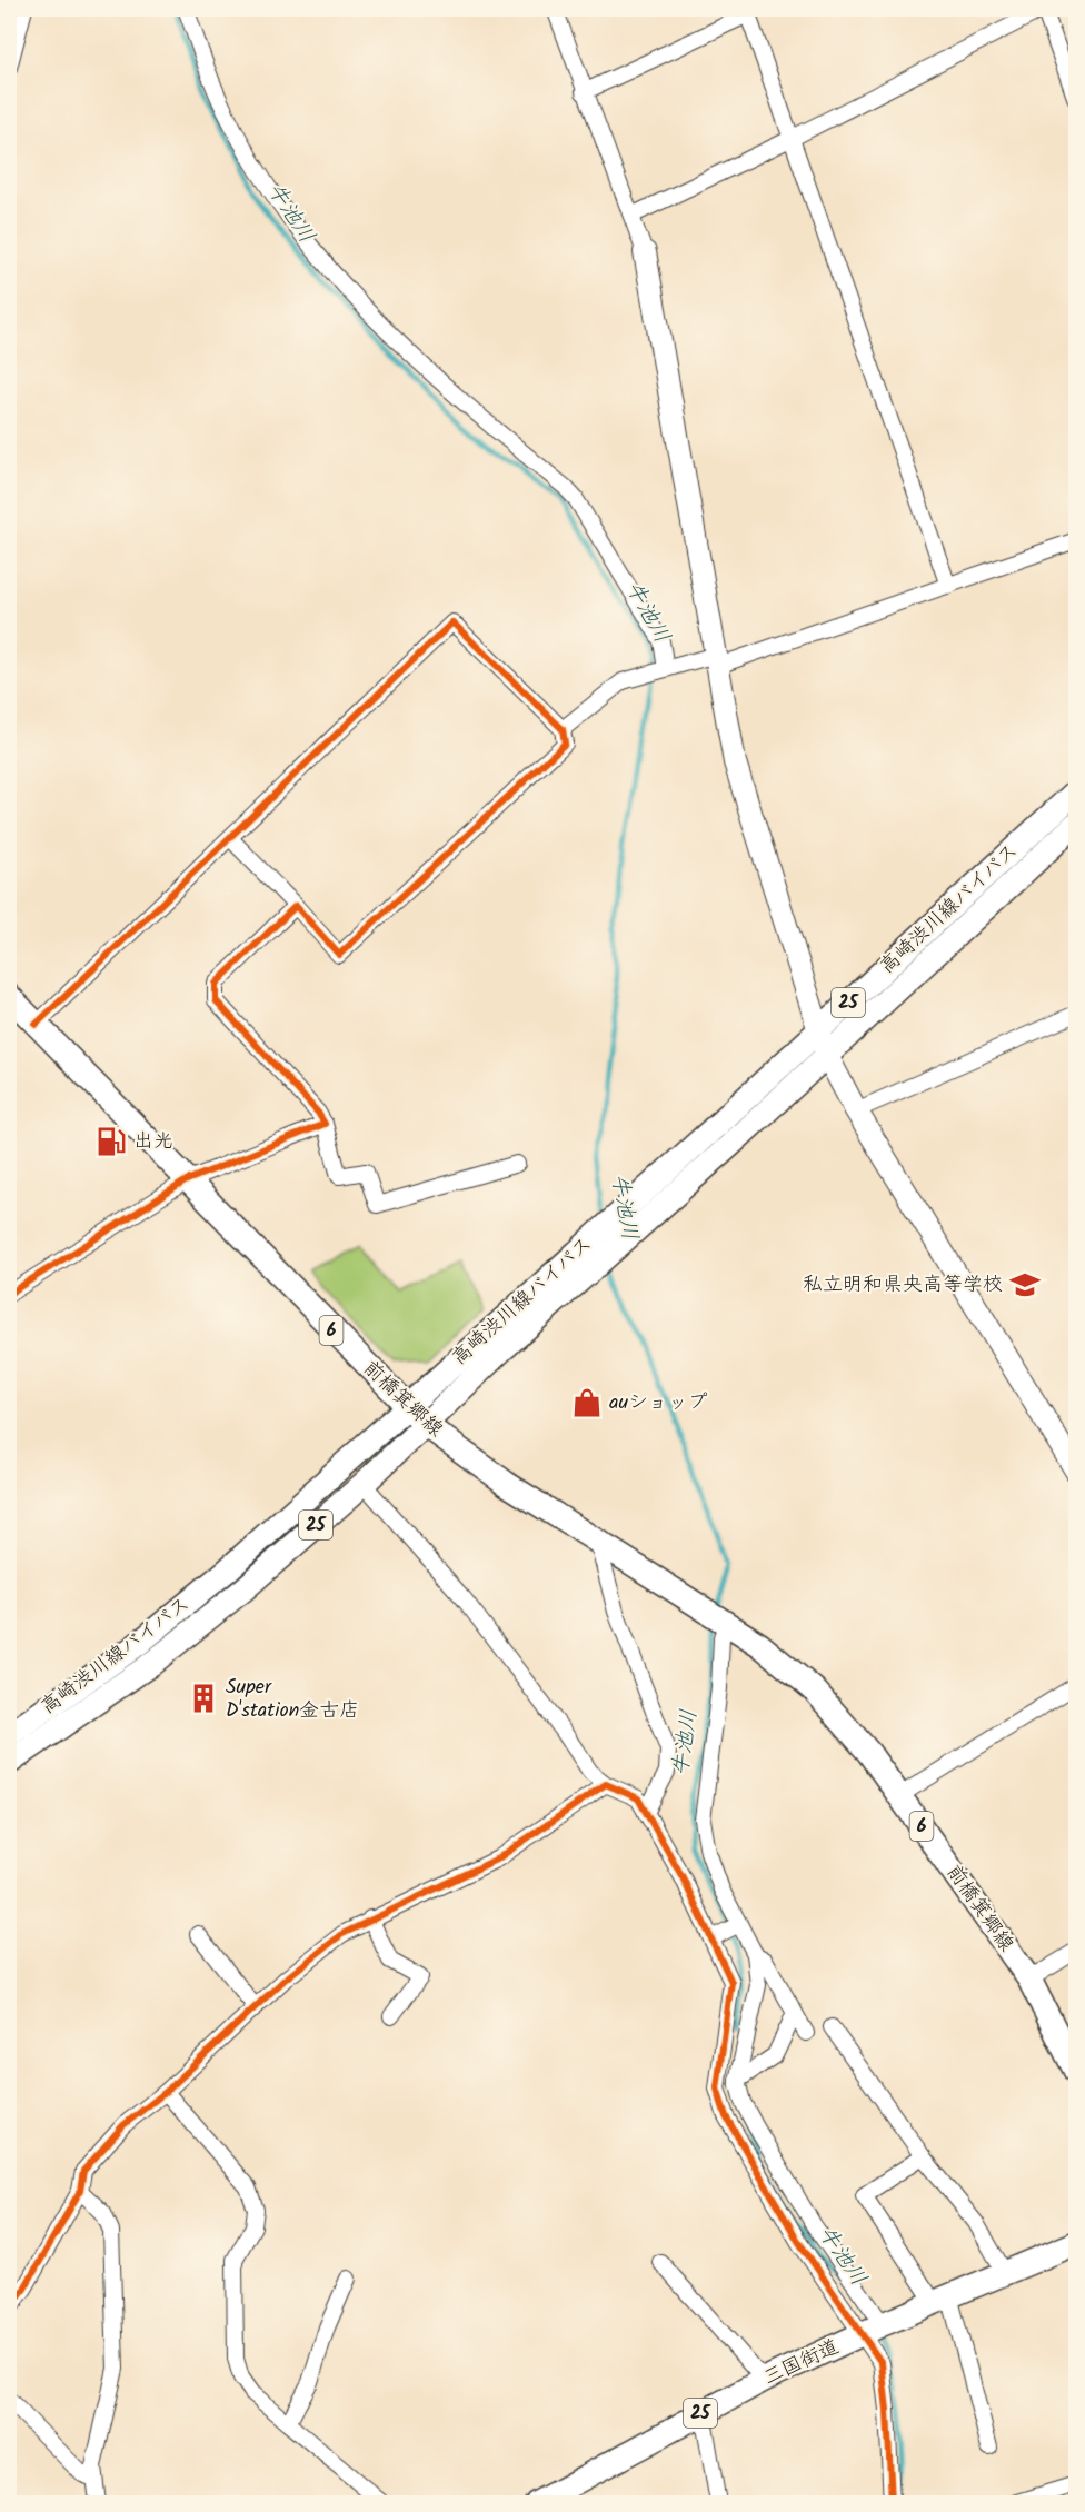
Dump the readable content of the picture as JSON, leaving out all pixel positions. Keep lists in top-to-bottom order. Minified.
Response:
{"streets":{"main road":["高崎渋川線バイパス","25","6","前橋箕郷線","三国街道"]},"crossings":[["高崎渋川線バイパス","前橋箕郷線"]],"water":["牛池川"],"places":{"fuel station":["出光"],"school or university":["私立明和県央高等学校"],"shop":["auショップ"],"building":["Super D'station金古店"]}}
